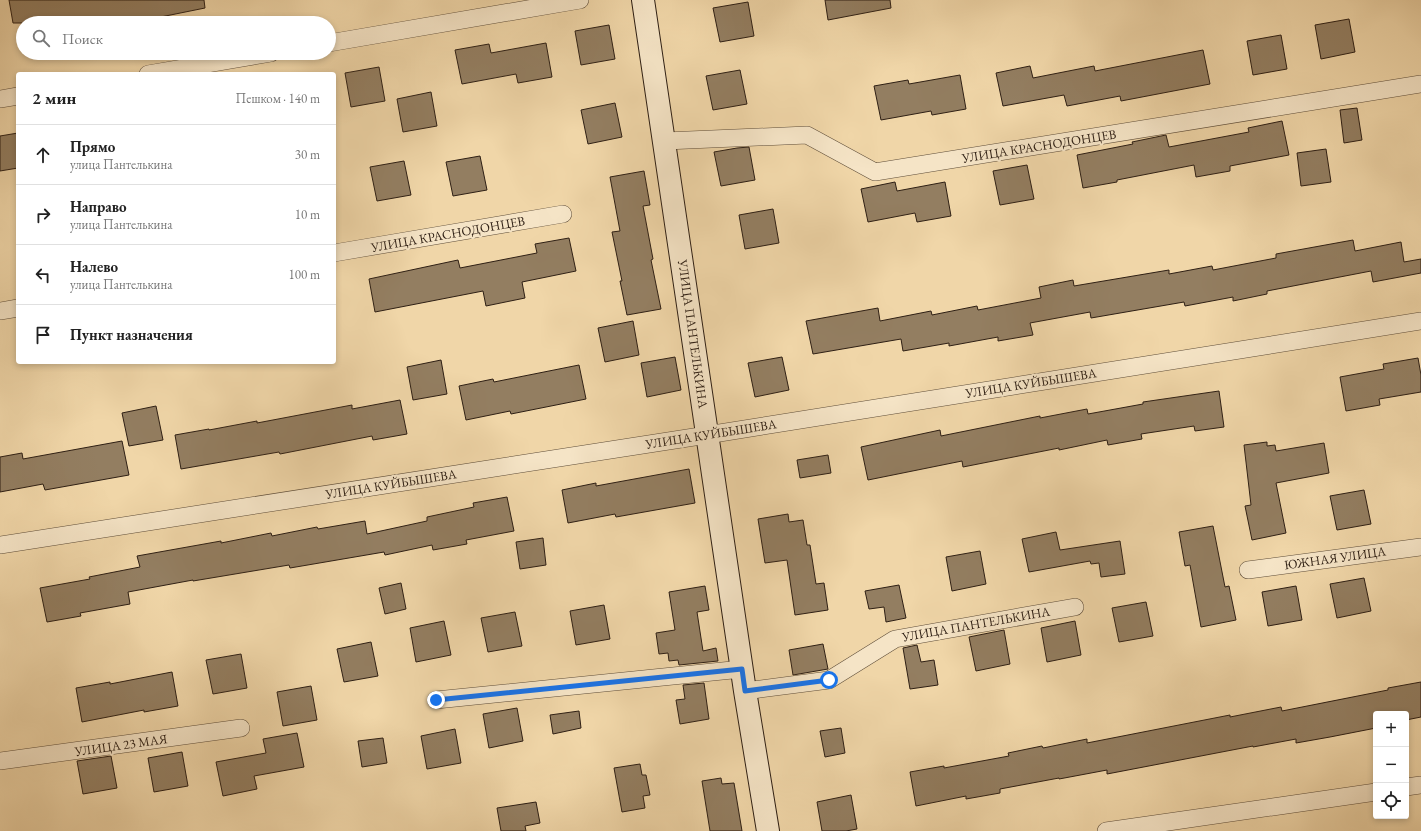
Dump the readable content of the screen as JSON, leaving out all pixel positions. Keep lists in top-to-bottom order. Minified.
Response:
{"streets":{"main road":["УЛИЦА ПАНТЕЛЬКИНА"],"street":["УЛИЦА КРАСНОДОНЦЕВ","УЛИЦА КУЙБЫШЕВА","ЮЖНАЯ УЛИЦА","УЛИЦА 23 МАЯ"]},"crossings":[["УЛИЦА КРАСНОДОНЦЕВ","УЛИЦА ПАНТЕЛЬКИНА"],["УЛИЦА ПАНТЕЛЬКИНА","УЛИЦА КУЙБЫШЕВА"]],"page":{"search":"Поиск","heading":["2 мин","Пешком · 140 m"],"list":[["Прямо","улица Пантелькина","30 m"],["Направо","улица Пантелькина","10 m"],["Налево","улица Пантелькина","100 m"],"Пункт назначения"],"map_buttons":["+","−"]}}
